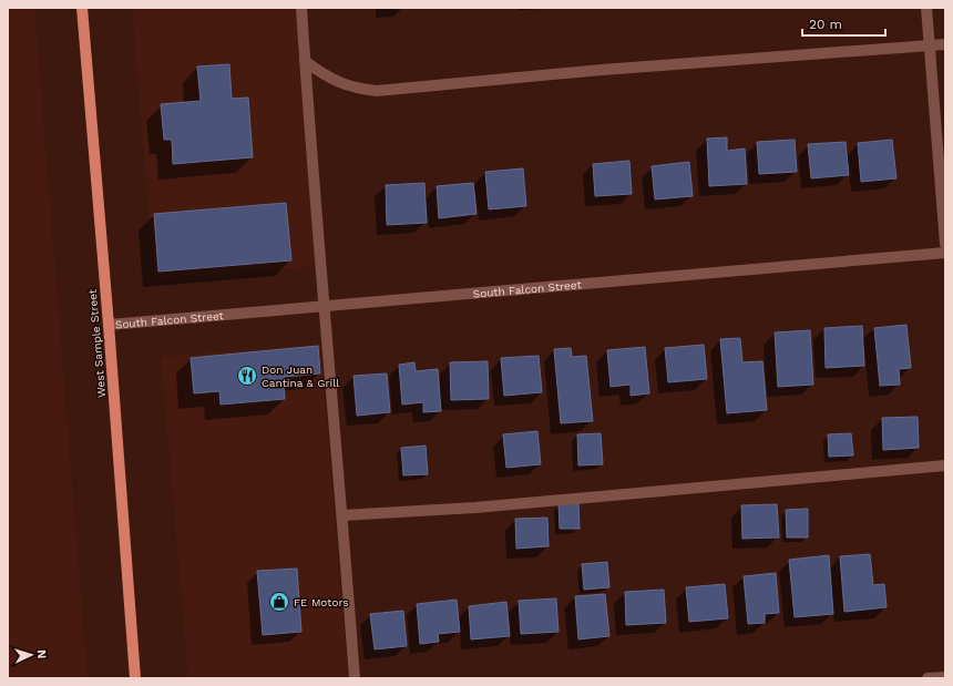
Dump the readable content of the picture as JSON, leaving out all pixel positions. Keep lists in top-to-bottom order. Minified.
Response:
{"streets":{"main road":["West Sample Street"],"street":["South Falcon Street"]},"crossings":[["South Falcon Street","West Sample Street"]],"places":{"restaurant":["Don Juan Cantina & Grill"],"shop":["FE Motors"]},"scale_bar":"20 m","north":"right"}
